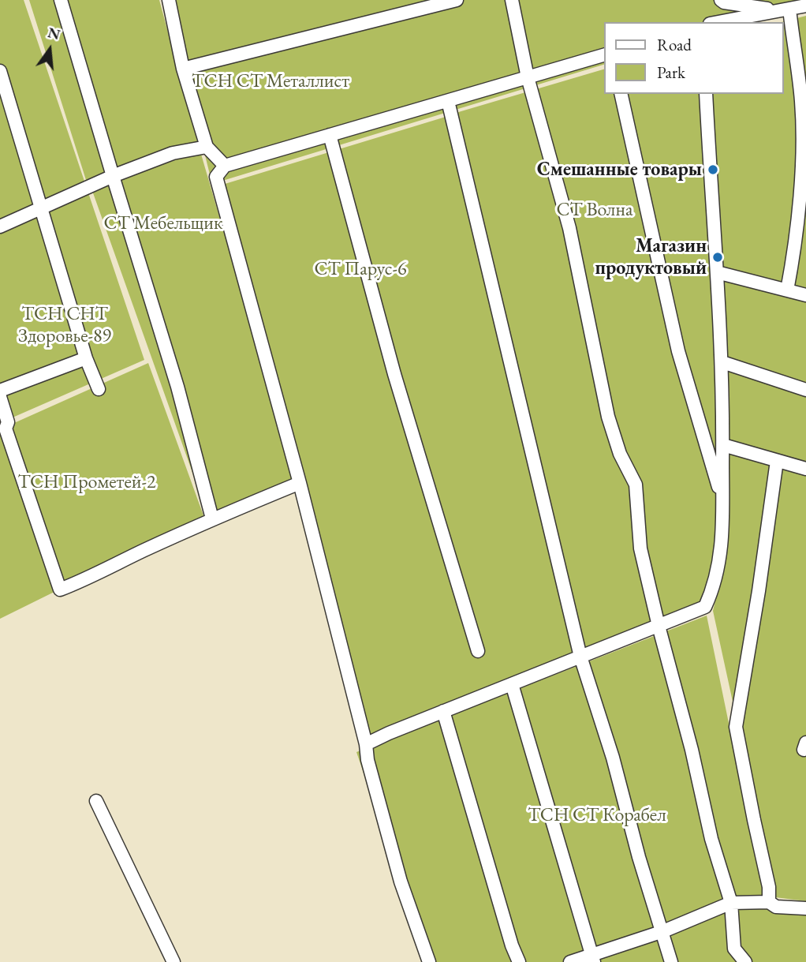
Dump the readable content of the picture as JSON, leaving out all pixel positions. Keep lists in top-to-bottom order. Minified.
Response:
{"parks":["ТСН СТ Металлист","СТ Волна","СТ Мебельщик","СТ Парус-6","ТСН СНТ Здоровье-89","ТСН Прометей-2","ТСН СТ Корабел"],"places":["Смешанные товары","Магазин продуктовый"],"legend":["Road","Park"],"north":"top"}
